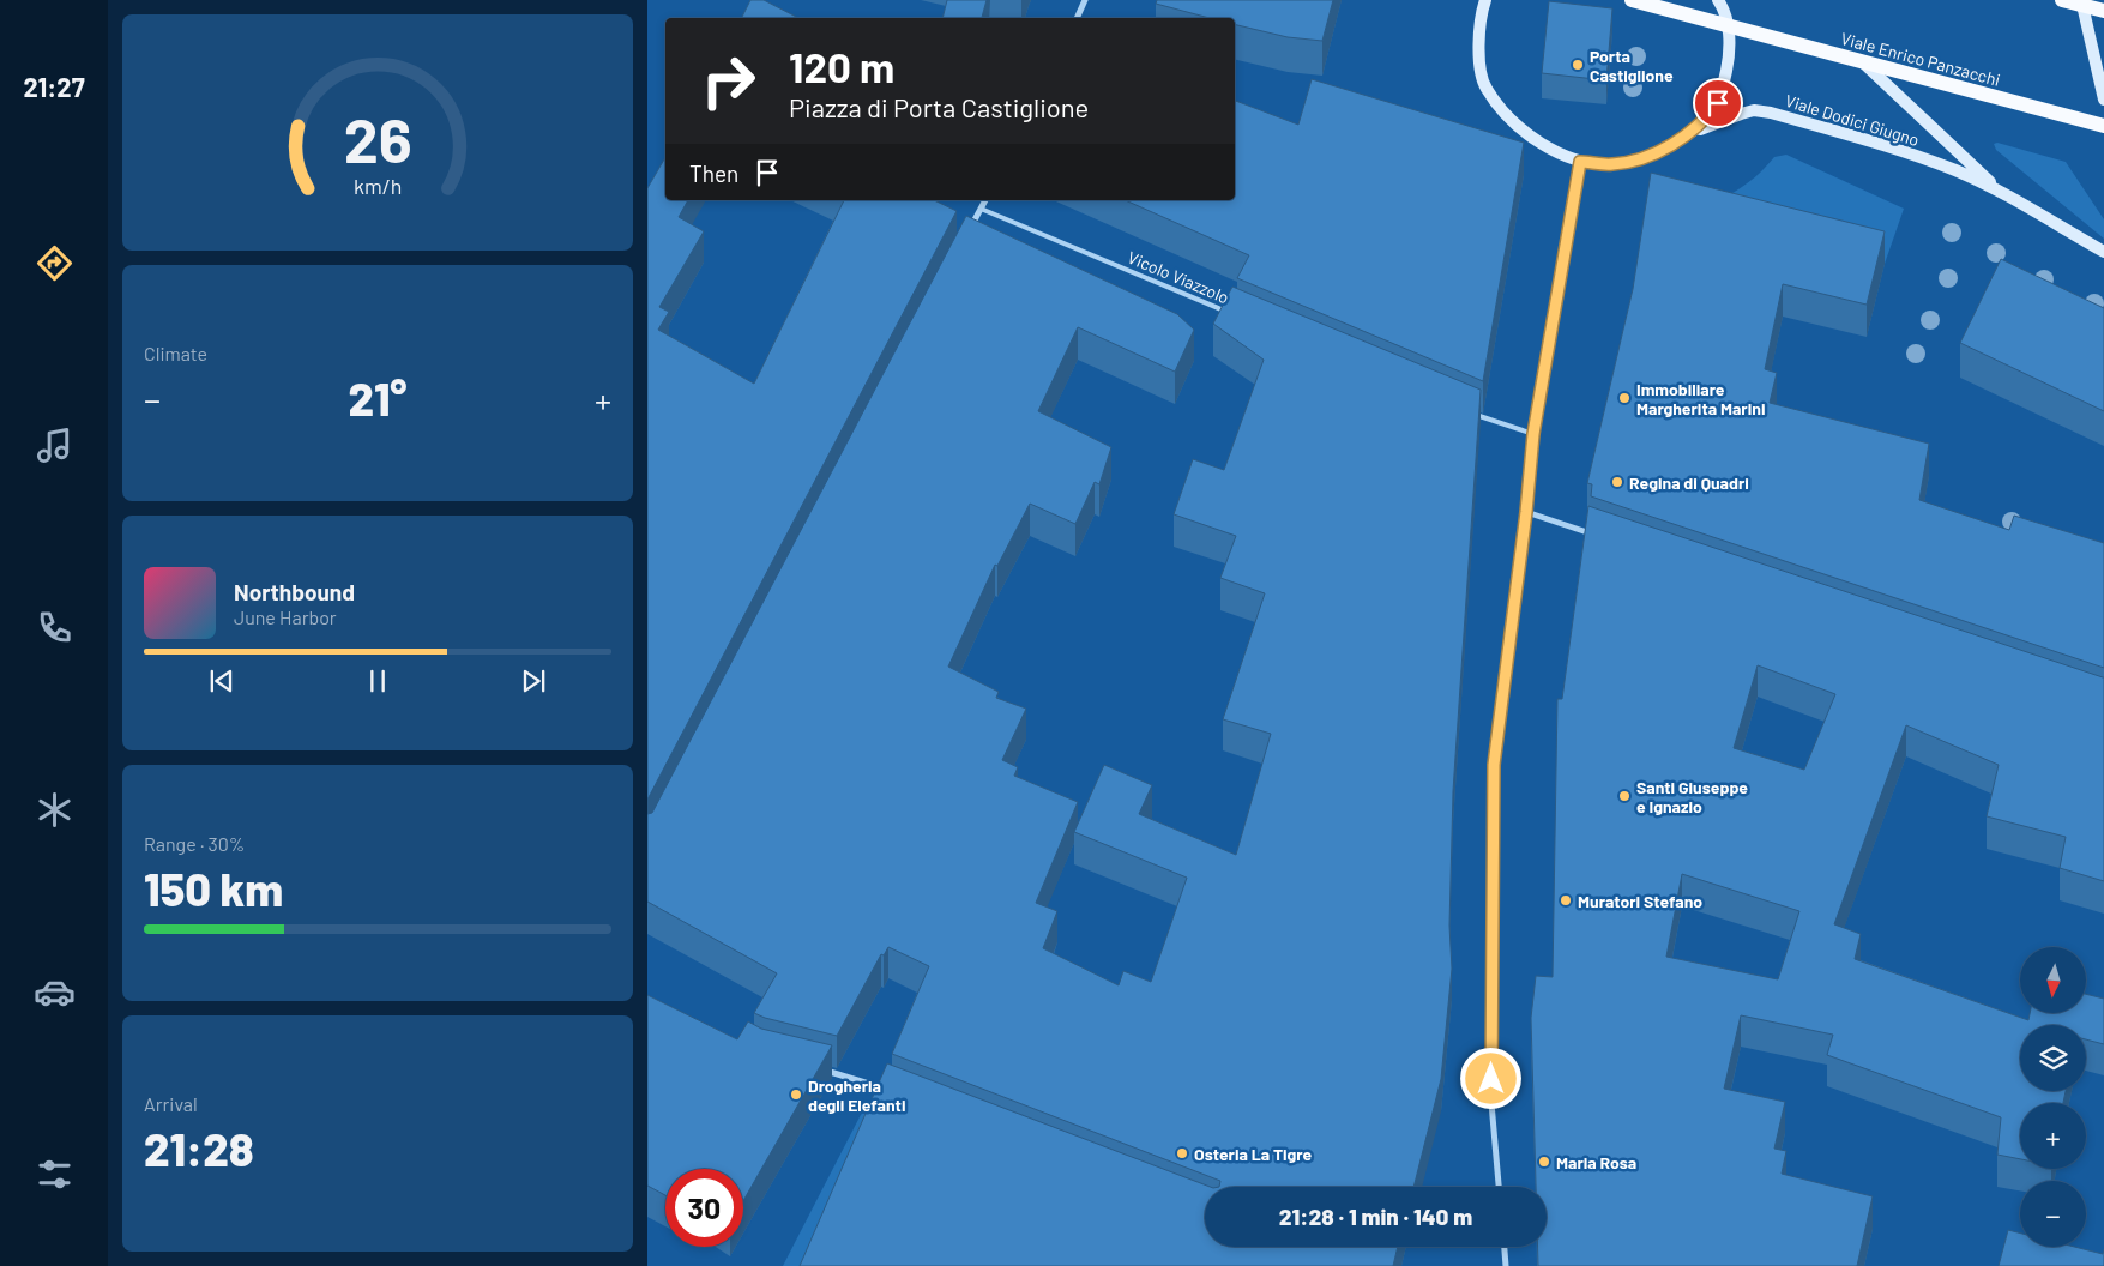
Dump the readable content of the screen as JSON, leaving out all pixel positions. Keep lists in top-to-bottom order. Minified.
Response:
{"streets":{"main road":["Viale Enrico Panzacchi"],"street":["Viale Dodici Giugno"],"lane":["Vicolo Viazzolo"]},"crossings":[["Viale Enrico Panzacchi","Viale Dodici Giugno"]],"places":["Porta Castiglione","Immobiliare Margherita Marini","Regina di Quadri","Santi Giuseppe e Ignazio","Muratori Stefano","Drogheria degli Elefanti","Osteria La Tigre","Maria Rosa"],"north":"bottom","page":{"tabs":"21:27","turn":["120 m","Piazza di Porta Castiglione"],"then":"Then","tile":["Climate",["Range · 30%","150 km"],["Arrival","21:28"]],"heat":["−","21°","+"],"song":["Northbound","June Harbor"],"map_buttons":["+","−"],"limit":"30","trip":"21:28 · 1 min · 140 m","gauge":["26","km/h"]}}
